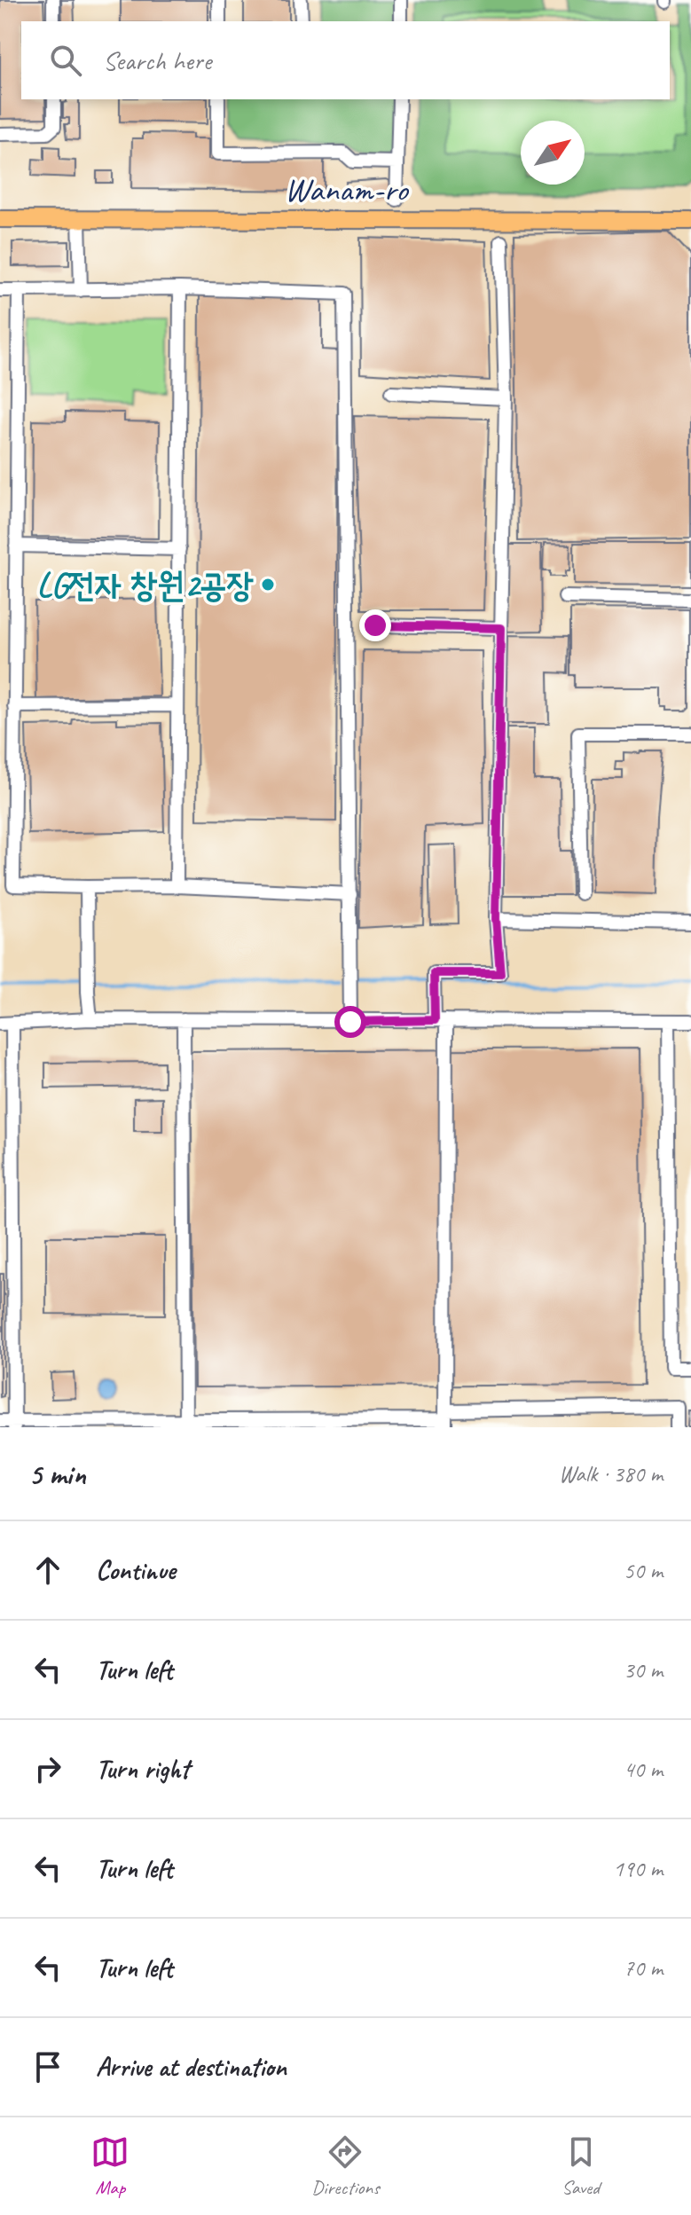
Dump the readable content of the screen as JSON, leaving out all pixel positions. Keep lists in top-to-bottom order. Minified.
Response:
{"streets":{"main road":["Wanam-ro"]},"places":["LG전자 창원2공장"],"north":"top right","page":{"search":"Search here","heading":["5 min","Walk · 380 m"],"list":[["Continue","50 m"],["Turn left","30 m"],["Turn right","40 m"],["Turn left","190 m"],["Turn left","70 m"],"Arrive at destination"],"nav":["Map","Directions","Saved"]}}
